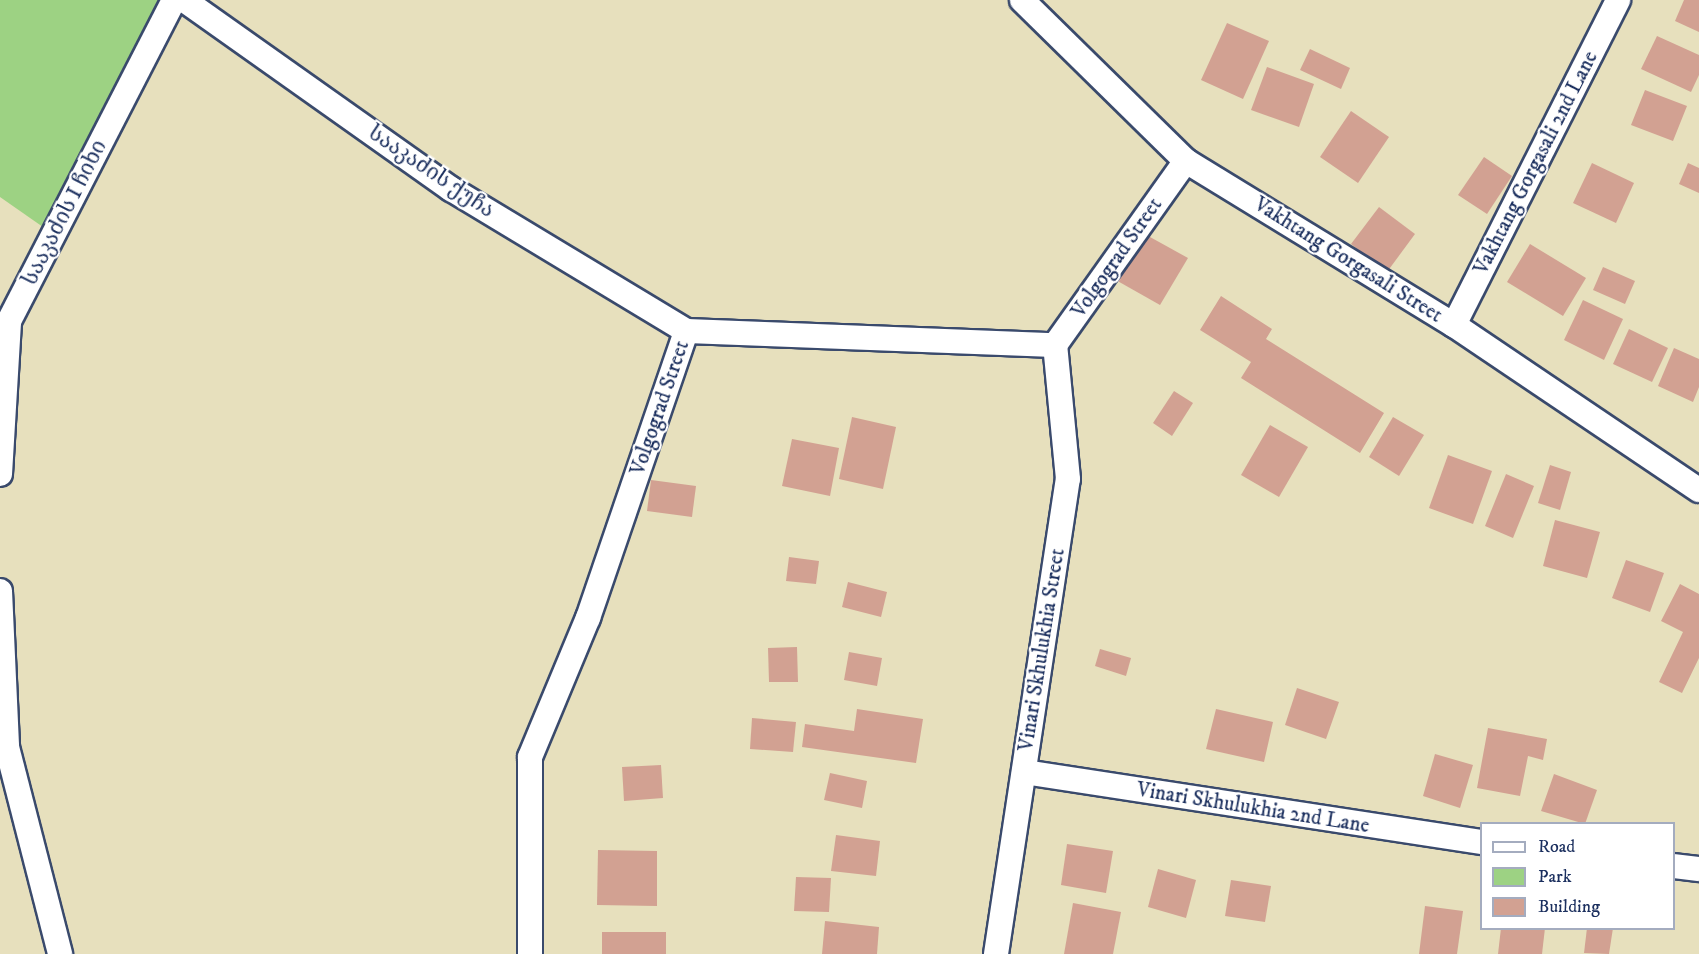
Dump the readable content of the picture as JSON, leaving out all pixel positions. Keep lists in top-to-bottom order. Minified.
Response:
{"streets":{"street":["Vakhtang Gorgasali 2nd Lane","სააკაძის ქუჩა","სააკაძის I ჩიხი","Volgograd Street","Vakhtang Gorgasali Street","Vinari Skhulukhia Street","Vinari Skhulukhia 2nd Lane"]},"crossings":[["Vakhtang Gorgasali 2nd Lane","Vakhtang Gorgasali Street"],["სააკაძის ქუჩა","Volgograd Street"],["Volgograd Street","Vakhtang Gorgasali Street"],["Volgograd Street","Vinari Skhulukhia Street"],["Vinari Skhulukhia Street","Vinari Skhulukhia 2nd Lane"]],"legend":["Road","Park","Building"]}
